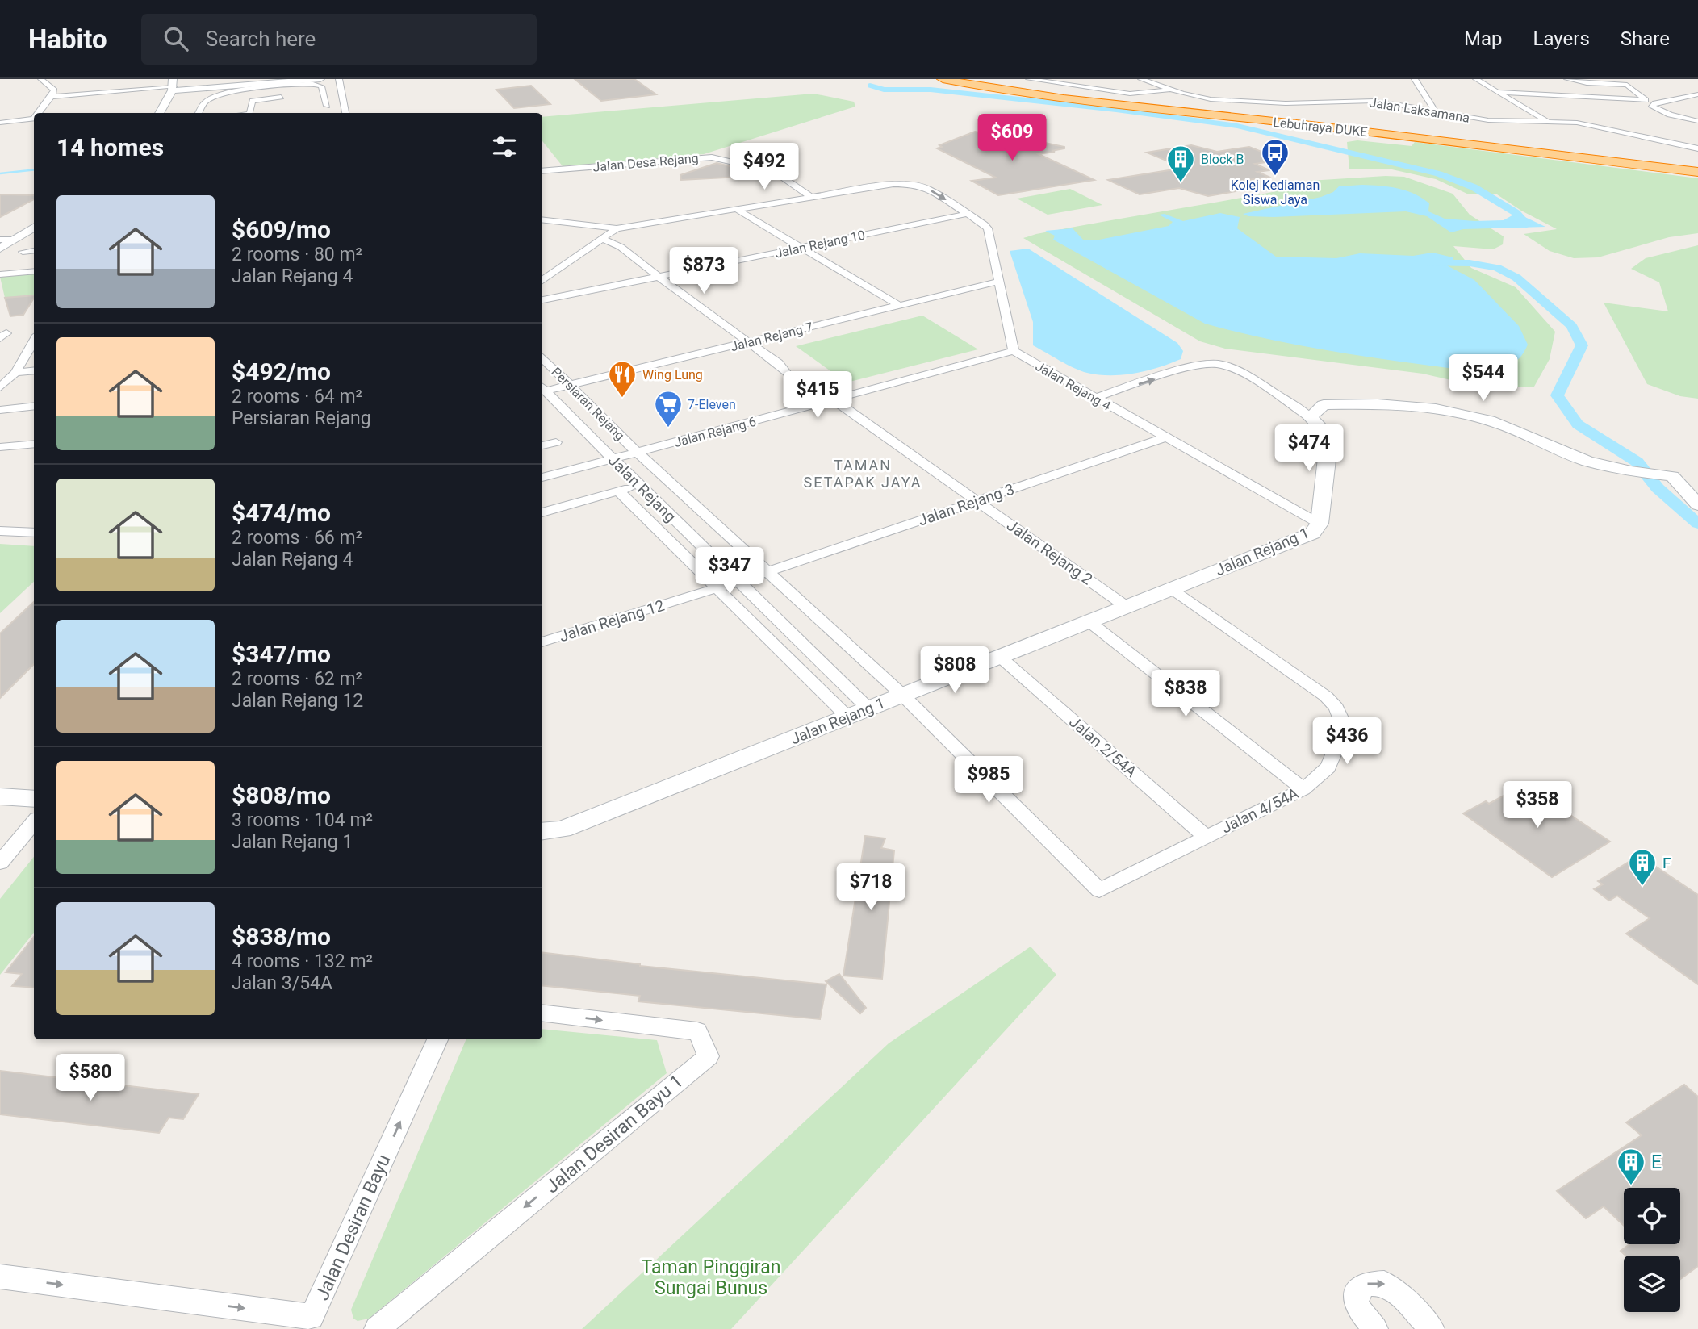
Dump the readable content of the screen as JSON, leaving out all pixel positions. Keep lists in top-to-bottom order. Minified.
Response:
{"streets":{"highway":["Lebuhraya DUKE"],"street":["Jalan Laksamana","Jalan Desa Rejang","Jalan Rejang 10","Jalan Rejang 7","Jalan Rejang 4","Persiaran Rejang","Jalan Rejang 6","Jalan Rejang","Jalan Rejang 3","Jalan Rejang 1","Jalan Rejang 2","Jalan Rejang 12","Jalan 2/54A","Jalan 4/54A","Jalan Desiran Bayu 1","Jalan Desiran Bayu"]},"crossings":[["Jalan Rejang 7","Persiaran Rejang"],["Jalan Rejang 7","Jalan Rejang"],["Jalan Rejang 4","Jalan Rejang 6"],["Jalan Rejang 4","Jalan Rejang 3"],["Jalan Rejang 4","Jalan Rejang 1"],["Persiaran Rejang","Jalan Rejang 6"],["Jalan Rejang 6","Jalan Rejang"],["Jalan Rejang 6","Jalan Rejang 2"],["Jalan Rejang","Jalan Rejang 3"],["Jalan Rejang","Jalan Rejang 1"],["Jalan Rejang","Jalan Rejang 12"],["Jalan Rejang 3","Jalan Rejang 2"],["Jalan Rejang 3","Jalan Rejang 12"],["Jalan Rejang 1","Jalan Rejang 2"],["Jalan Rejang 1","Jalan 2/54A"],["Jalan Rejang 1","Jalan 4/54A"],["Jalan 2/54A","Jalan 4/54A"]],"districts":["TAMAN SETAPAK JAYA"],"parks":["Taman Pinggiran Sungai Bunus"],"places":{"bus stop":["Kolej Kediaman Siswa Jaya"],"building":["Block B","F","E"],"restaurant":["Wing Lung"],"supermarket":["7-Eleven"]},"page":{"header":"Habito","search":"Search here","nav":["Map","Layers","Share"],"heading":"14 homes","price":["$609","$492","$873","$544","$415","$474","$347","$808","$838","$436","$985","$358","$718","$580"],"list":[{"name":"$609/mo","note":"2 rooms · 80 m² · Jalan Rejang 4"},{"name":"$492/mo","note":"2 rooms · 64 m² · Persiaran Rejang"},{"name":"$474/mo","note":"2 rooms · 66 m² · Jalan Rejang 4"},{"name":"$347/mo","note":"2 rooms · 62 m² · Jalan Rejang 12"},{"name":"$808/mo","note":"3 rooms · 104 m² · Jalan Rejang 1"},{"name":"$838/mo","note":"4 rooms · 132 m² · Jalan 3/54A"}]}}
